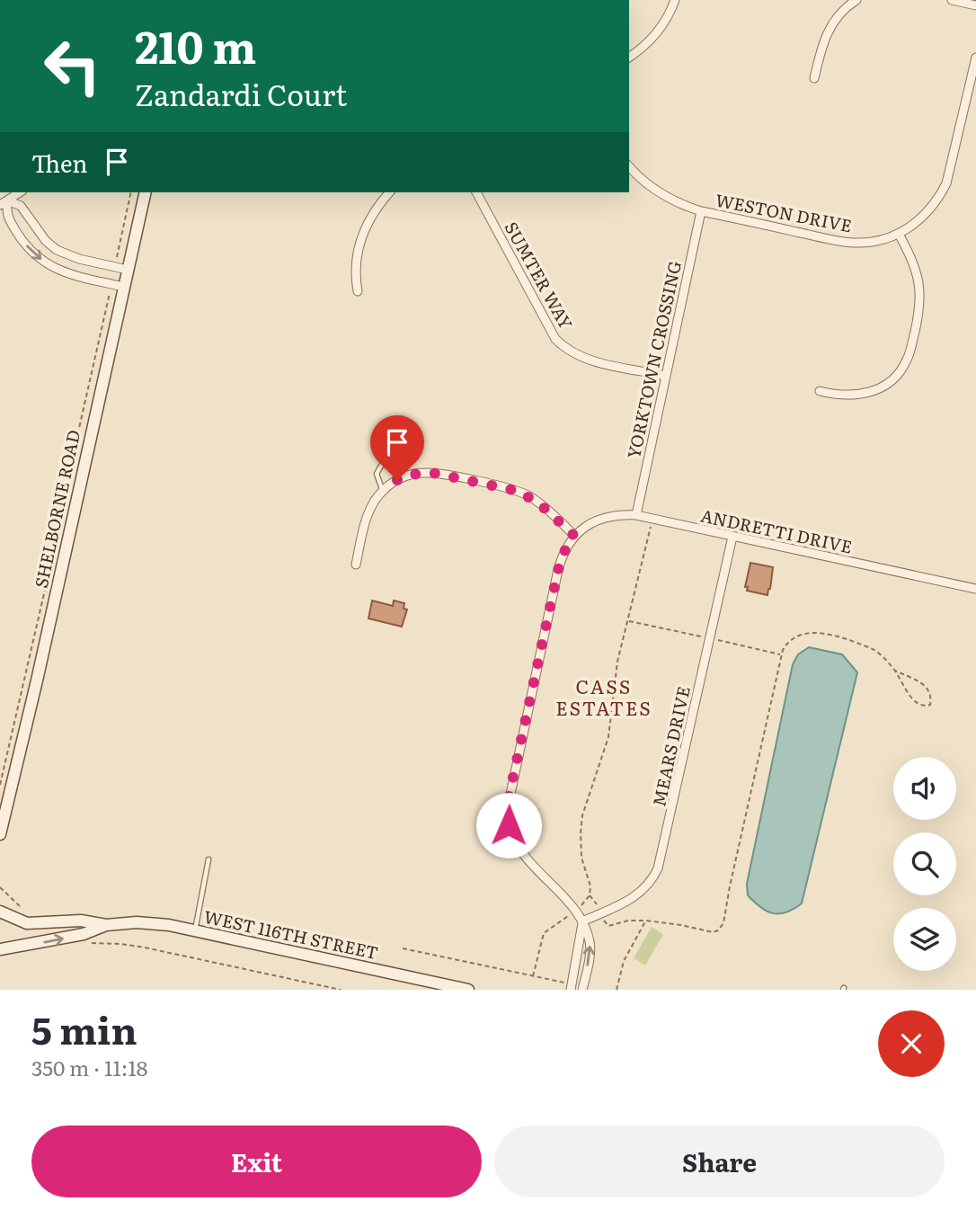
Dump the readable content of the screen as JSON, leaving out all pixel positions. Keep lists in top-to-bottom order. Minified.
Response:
{"streets":{"street":["WESTON DRIVE","SUMTER WAY","YORKTOWN CROSSING","SHELBORNE ROAD","ANDRETTI DRIVE","MEARS DRIVE","WEST 116TH STREET"]},"crossings":[["WESTON DRIVE","YORKTOWN CROSSING"],["SUMTER WAY","YORKTOWN CROSSING"],["YORKTOWN CROSSING","ANDRETTI DRIVE"],["ANDRETTI DRIVE","MEARS DRIVE"]],"districts":["CASS ESTATES"],"page":{"turn":["210 m","Zandardi Court"],"then":"Then","heading":["5 min","350 m · 11:18"],"buttons":["Exit","Share"]}}
